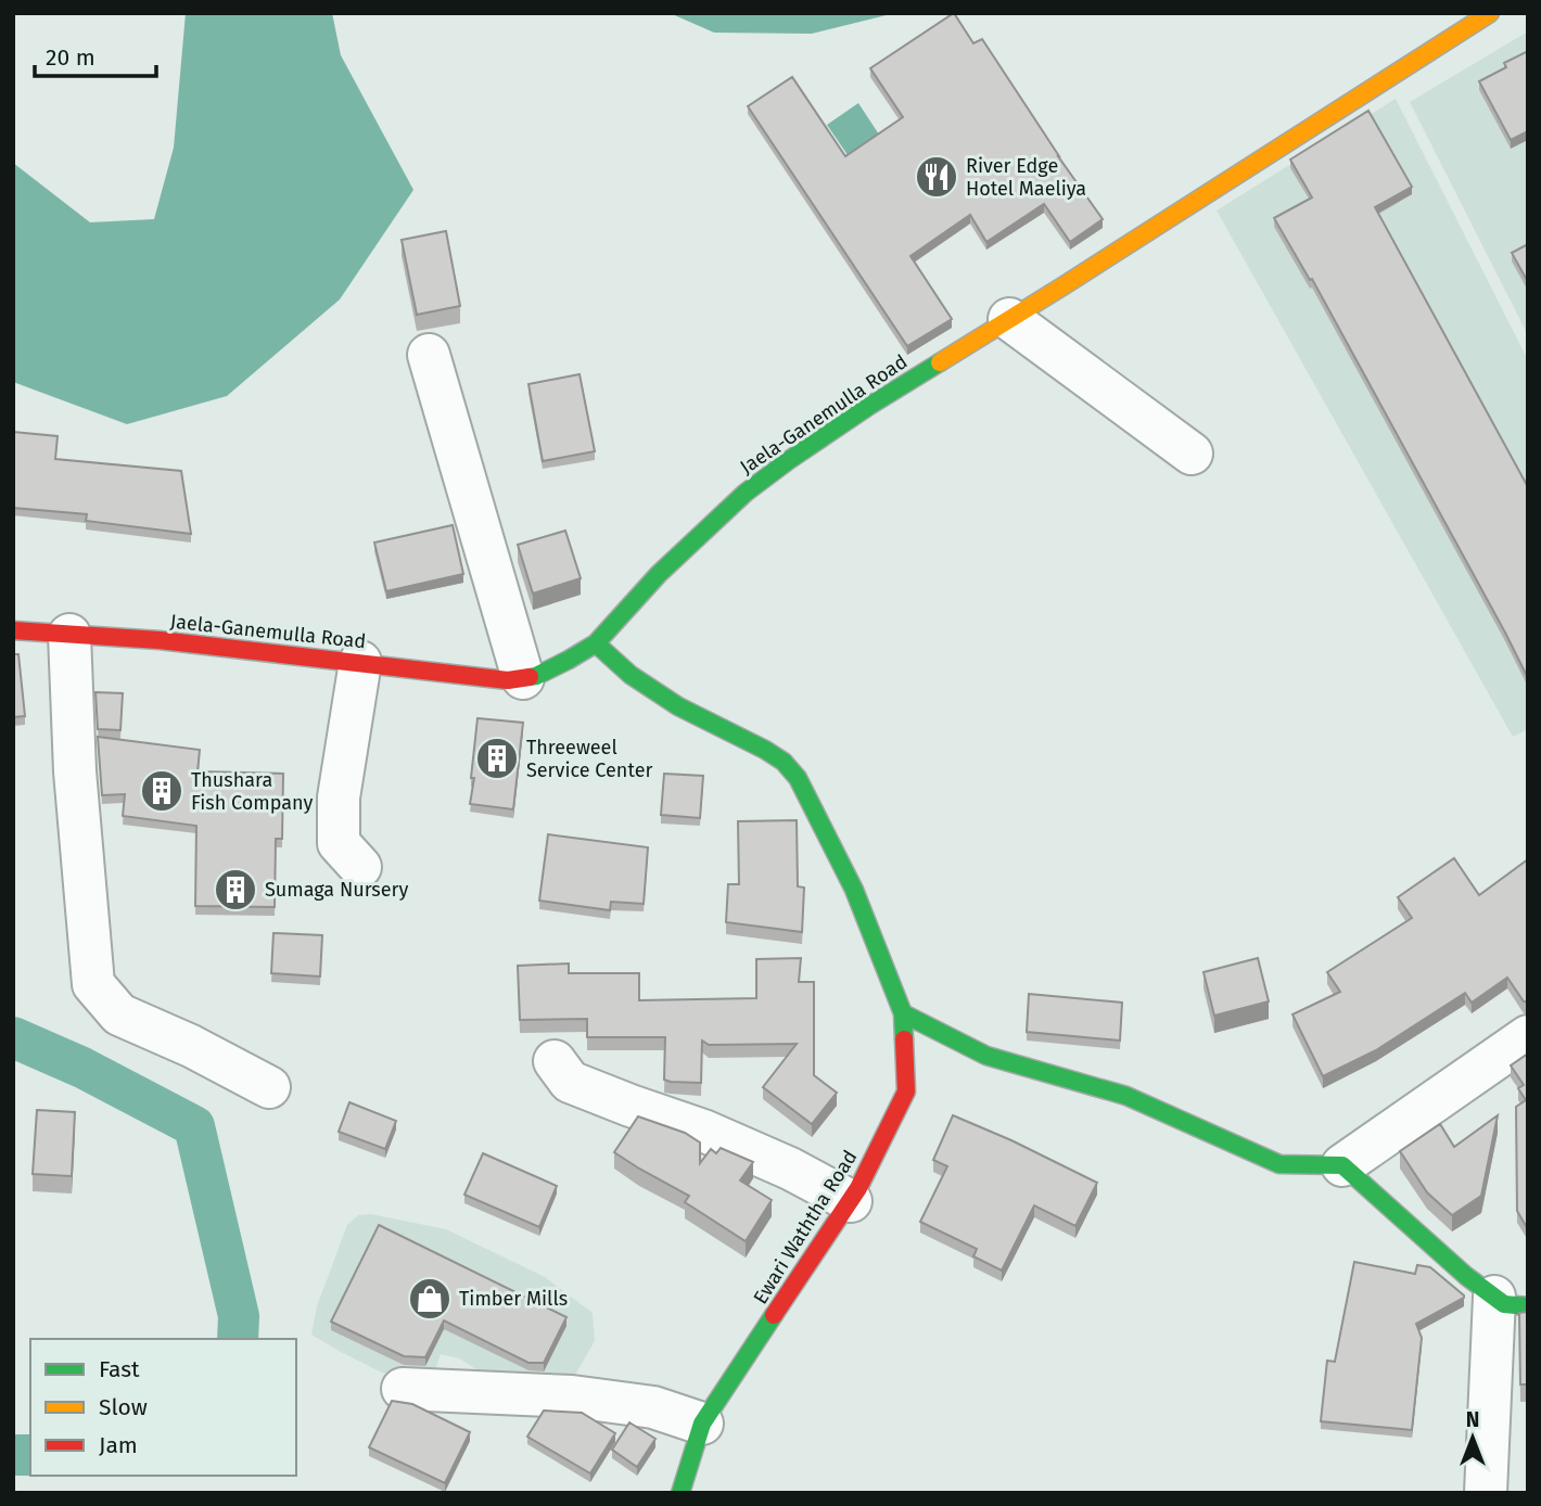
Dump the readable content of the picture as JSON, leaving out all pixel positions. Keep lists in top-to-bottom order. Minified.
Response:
{"streets":{"street":["Jaela-Ganemulla Road","Ewari Waththa Road"]},"crossings":[["Jaela-Ganemulla Road","Ewari Waththa Road"]],"places":{"restaurant":["River Edge Hotel Maeliya"],"building":["Threeweel Service Center","Thushara Fish Company","Sumaga Nursery"],"shop":["Timber Mills"]},"legend":["Fast","Slow","Jam"],"scale_bar":"20 m","north":"top"}
